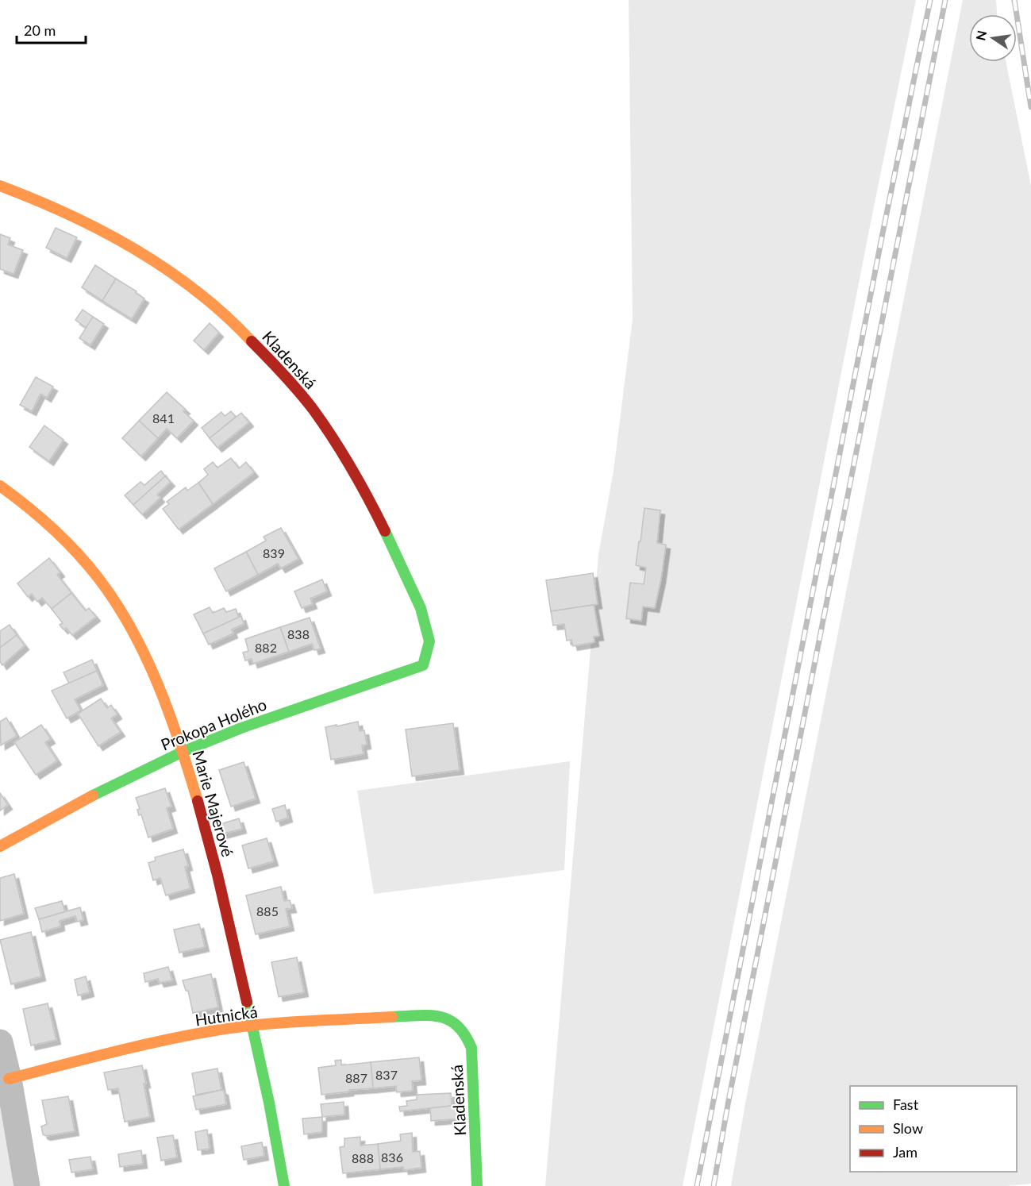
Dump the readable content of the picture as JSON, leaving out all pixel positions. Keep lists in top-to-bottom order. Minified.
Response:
{"streets":{"street":["Kladenská","Prokopa Holého","Marie Majerové","Hutnická"]},"crossings":[["Kladenská","Prokopa Holého"],["Kladenská","Hutnická"],["Prokopa Holého","Marie Majerové"],["Marie Majerové","Hutnická"]],"house_numbers":["841","839","838","882","885","837","887","836","888"],"legend":["Fast","Slow","Jam"],"scale_bar":"20 m","north":"left"}
